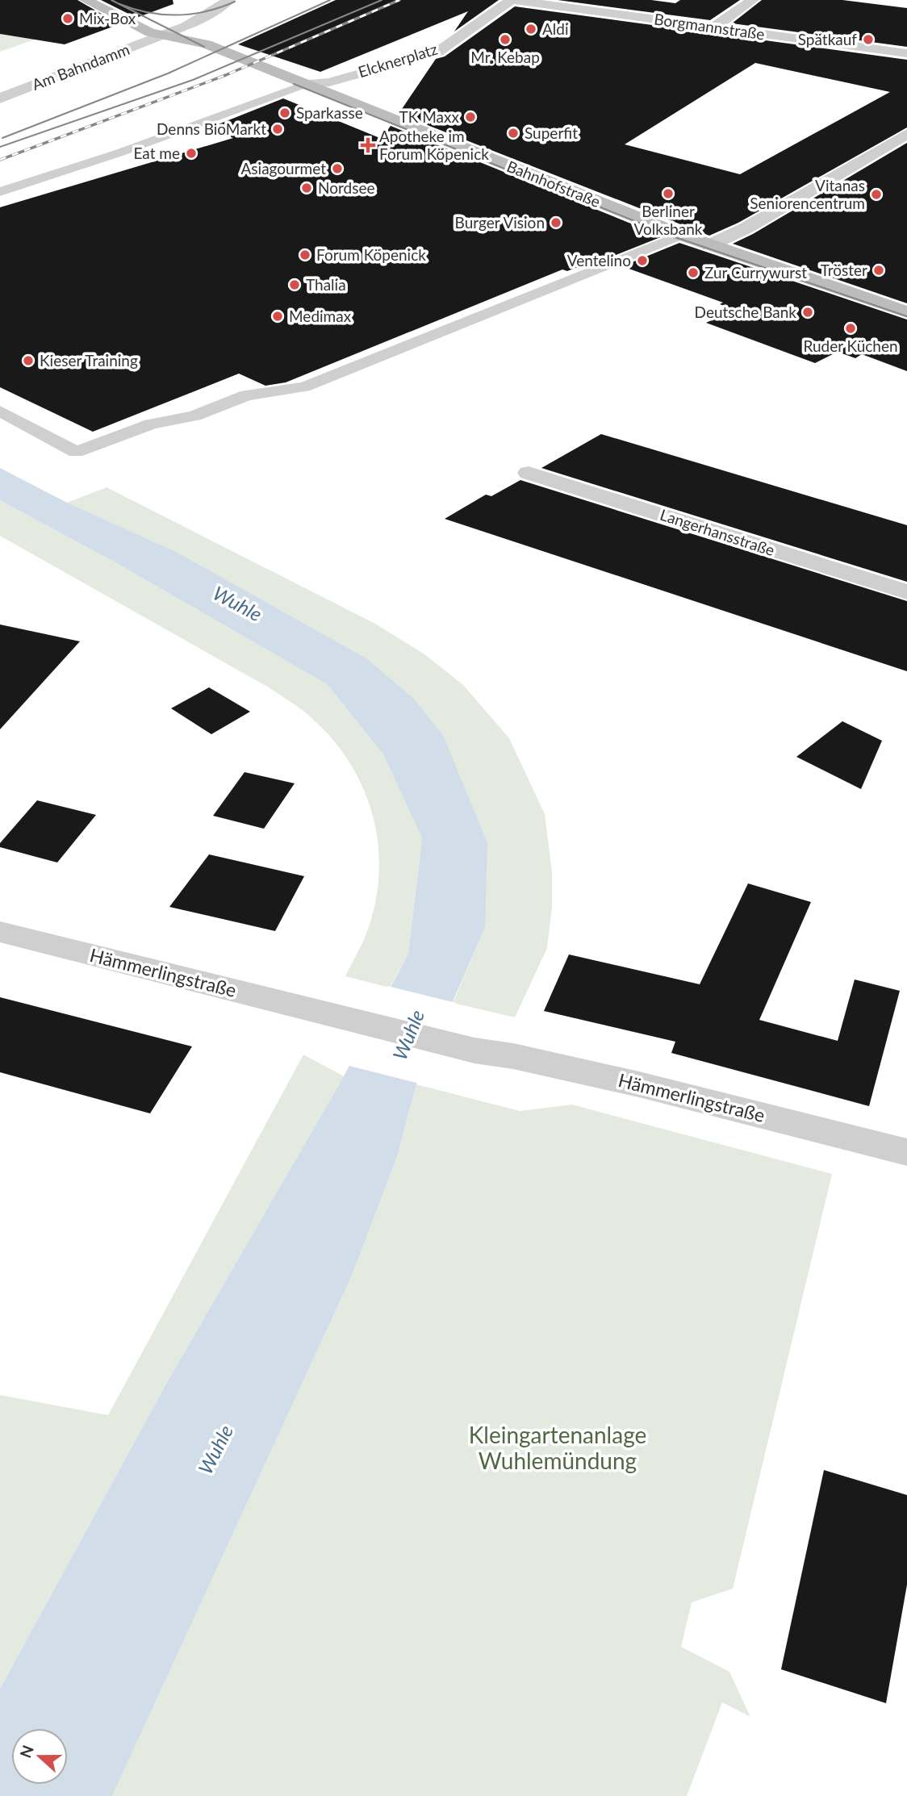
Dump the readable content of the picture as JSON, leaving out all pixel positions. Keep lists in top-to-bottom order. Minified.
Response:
{"streets":{"main road":["Bahnhofstraße"],"street":["Borgmannstraße","Elcknerplatz","Am Bahndamm","Langerhansstraße","Hämmerlingstraße"]},"crossings":[["Borgmannstraße","Elcknerplatz"],["Elcknerplatz","Bahnhofstraße"]],"water":["Wuhle"],"parks":["Kleingartenanlage Wuhlemündung"],"places":{"other":["Mix-Box","Aldi","Mr. Kebap","Spätkauf","Sparkasse","TK Maxx","Denns BioMarkt","Superfit","Eat me","Asiagourmet","Nordsee","Berliner Volksbank","Vitanas Seniorencentrum","Burger Vision","Forum Köpenick","Ventelino","Tröster","Zur Currywurst","Thalia","Deutsche Bank","Medimax","Ruder Küchen","Kieser Training"],"health":["Apotheke im Forum Köpenick"]},"north":"left"}
